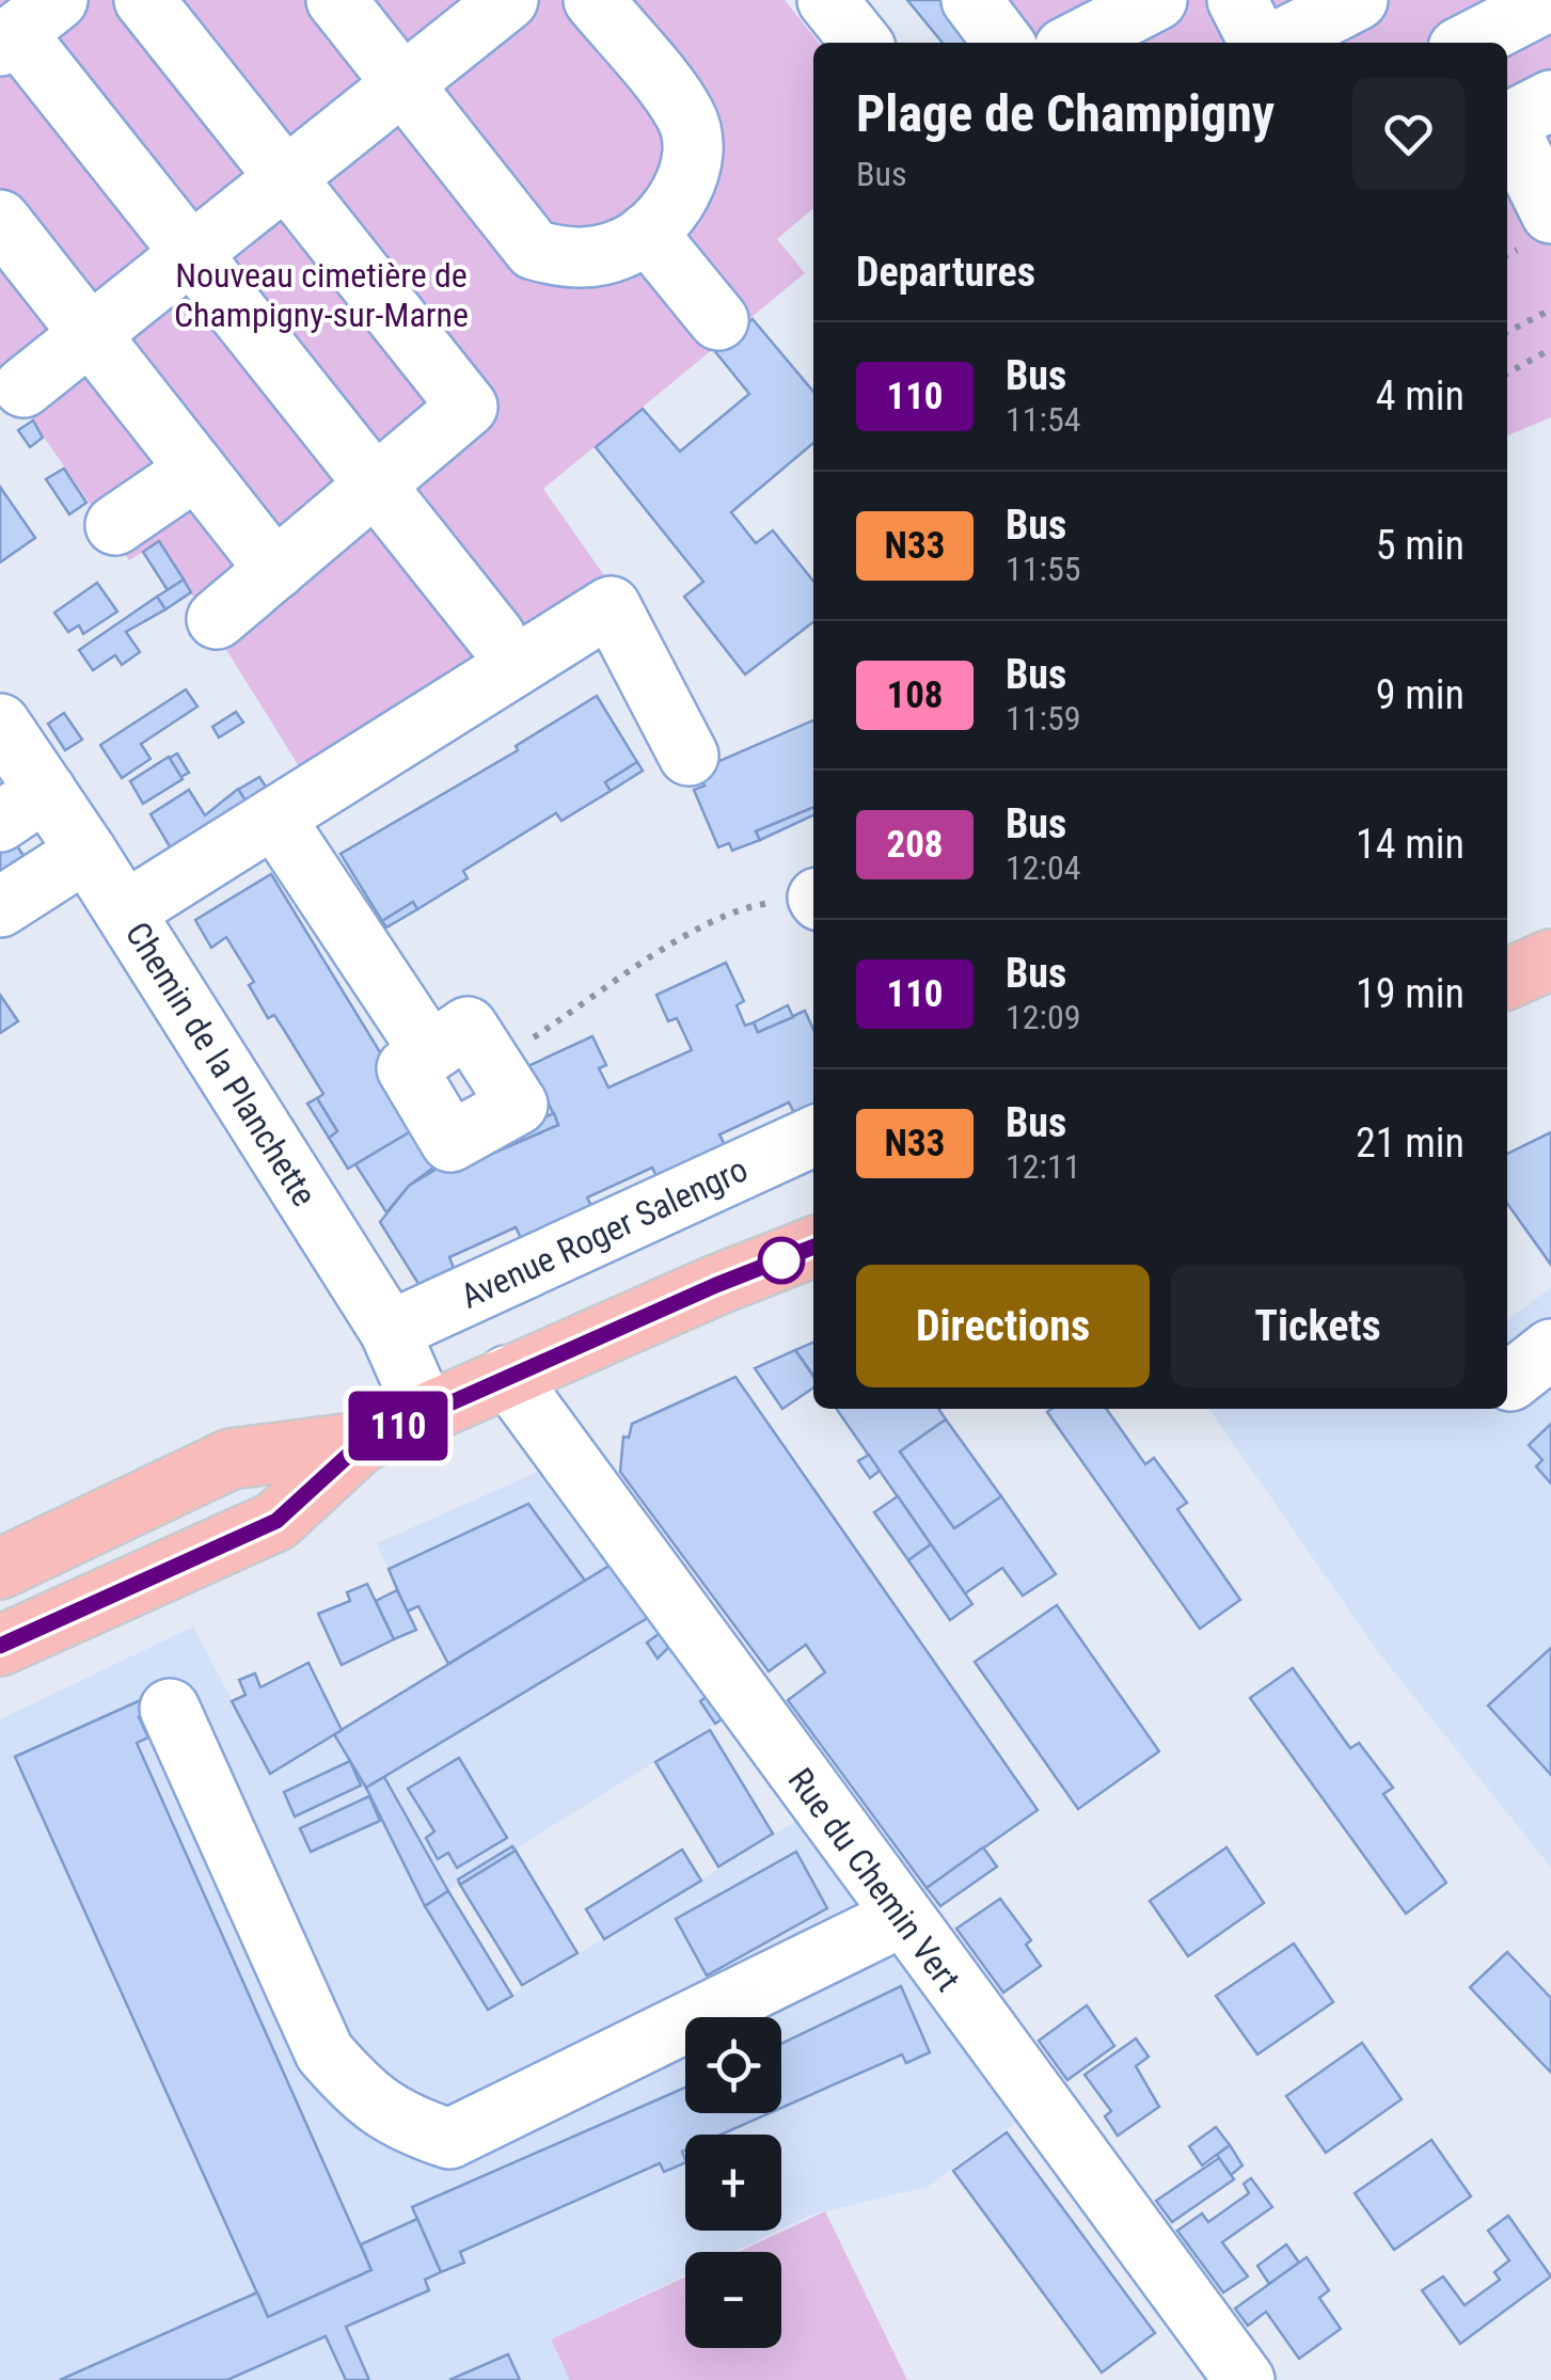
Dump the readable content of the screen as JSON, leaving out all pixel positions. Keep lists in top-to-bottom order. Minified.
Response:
{"streets":{"street":["Chemin de la Planchette","Avenue Roger Salengro","Rue du Chemin Vert"]},"crossings":[["Chemin de la Planchette","Avenue Roger Salengro"]],"parks":["Nouveau cimetière de Champigny-sur-Marne"],"lines":["bus line 110"],"page":{"on_map":"110","heading":[["Plage de Champigny","Bus"],"Departures"],"list":[{"mark":"110","name":"Bus","note":"11:54","value":"4 min"},{"mark":"N33","name":"Bus","note":"11:55","value":"5 min"},{"mark":"108","name":"Bus","note":"11:59","value":"9 min"},{"mark":"208","name":"Bus","note":"12:04","value":"14 min"},{"mark":"110","name":"Bus","note":"12:09","value":"19 min"},{"mark":"N33","name":"Bus","note":"12:11","value":"21 min"}],"buttons":["Directions","Tickets"],"map_buttons":["+","−"]}}
